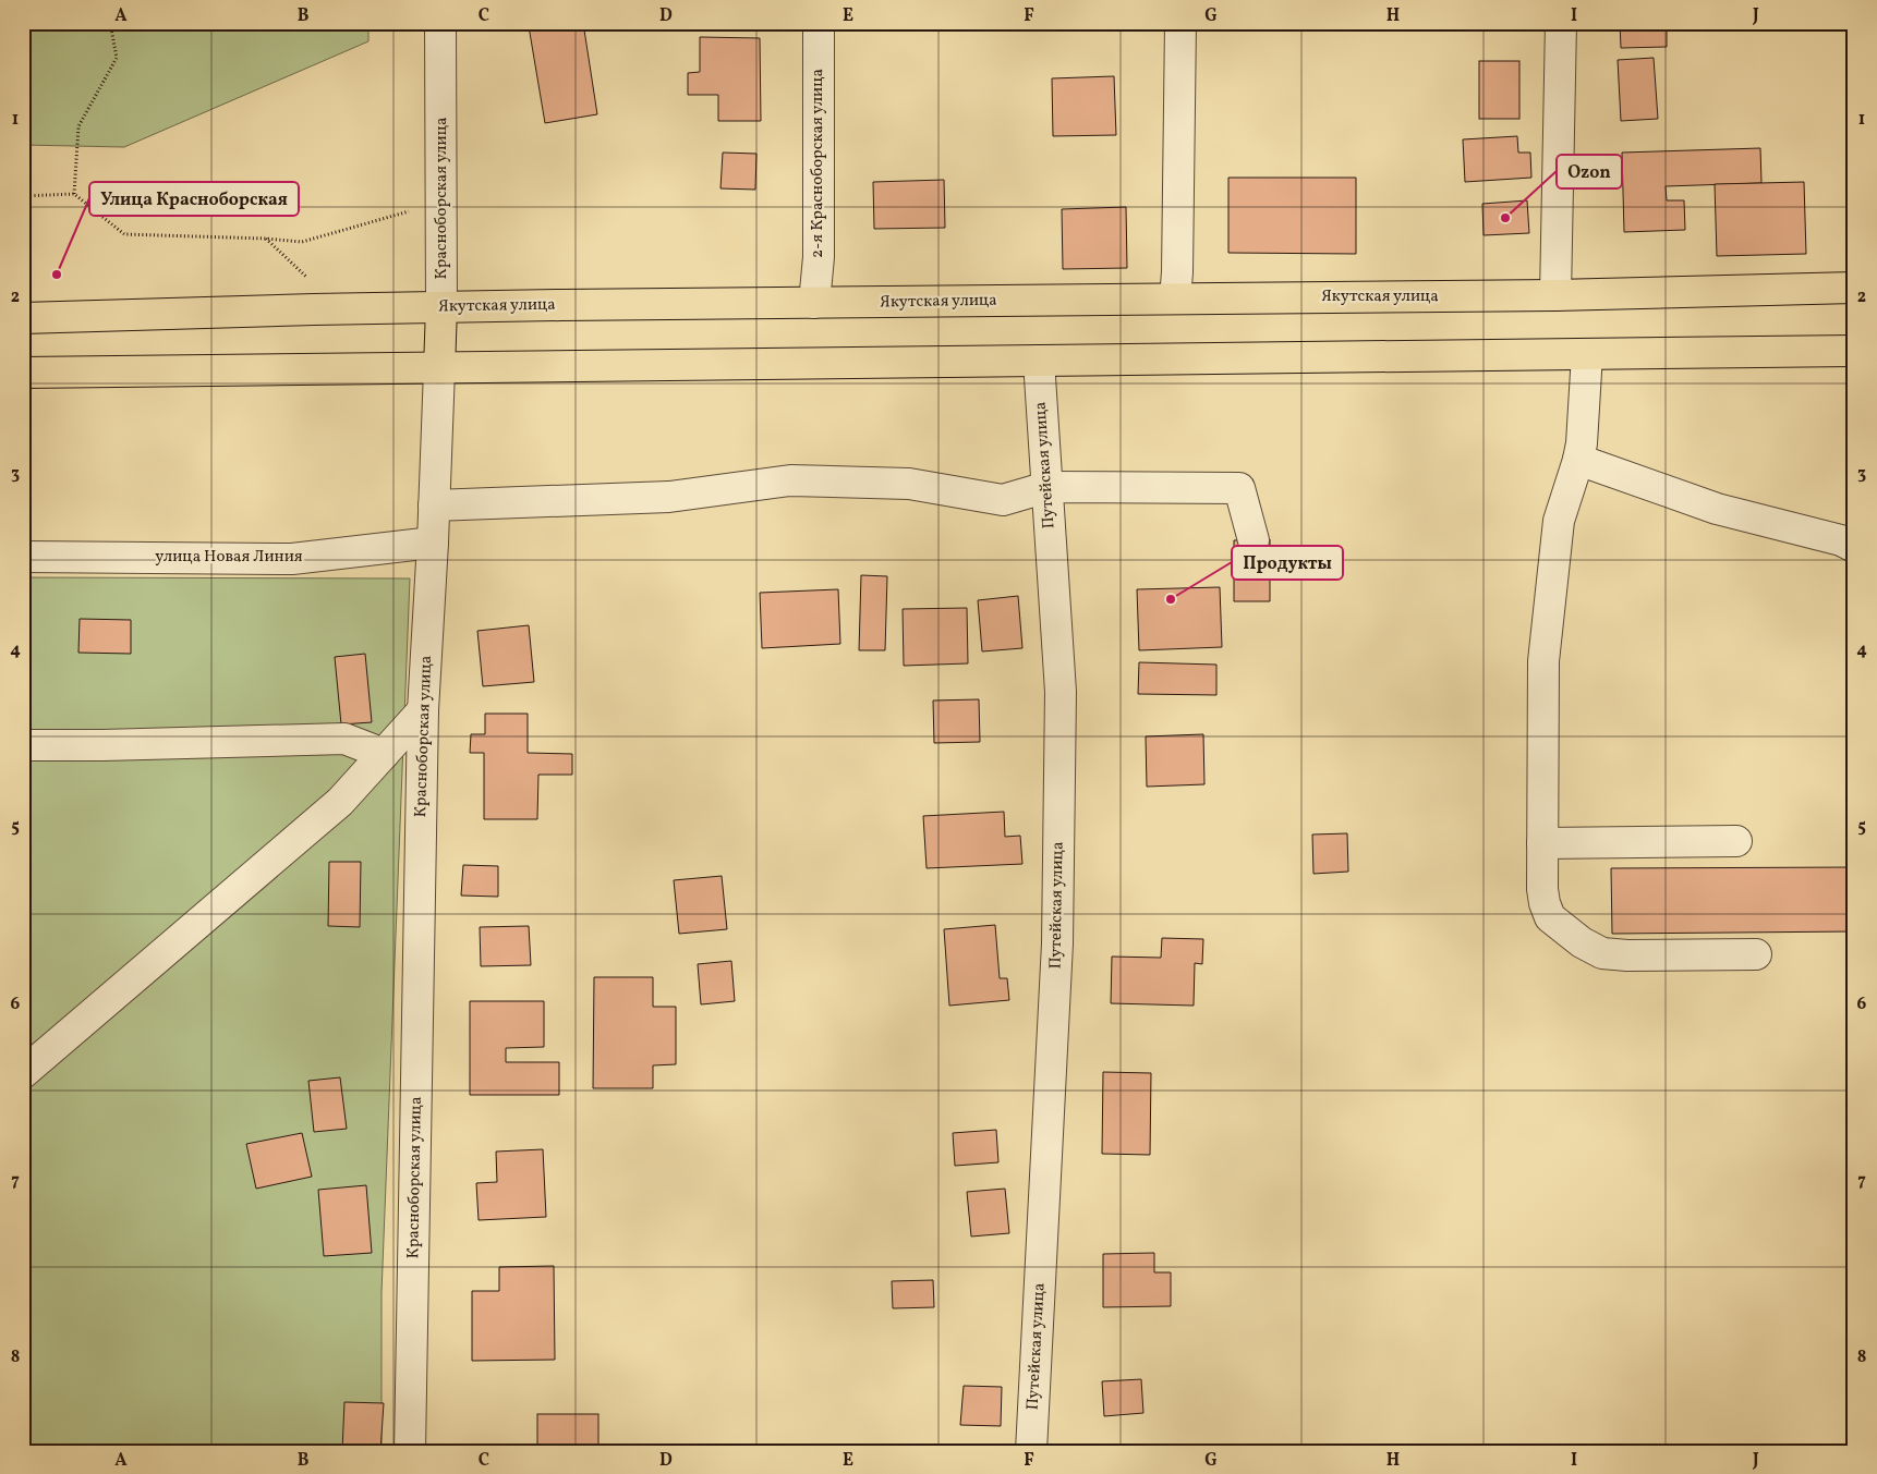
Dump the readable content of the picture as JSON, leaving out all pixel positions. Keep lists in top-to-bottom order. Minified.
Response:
{"streets":{"main road":["Красноборская улица","Якутская улица"],"street":["2-я Красноборская улица","Путейская улица","улица Новая Линия"]},"crossings":[["2-я Красноборская улица","Якутская улица"],["Красноборская улица","Якутская улица"],["Красноборская улица","улица Новая Линия"]],"places":["Ozon","Улица Красноборская","Продукты"],"grid":{"columns":["A","B","C","D","E","F","G","H","I","J"],"rows":["1","2","3","4","5","6","7","8"]}}
